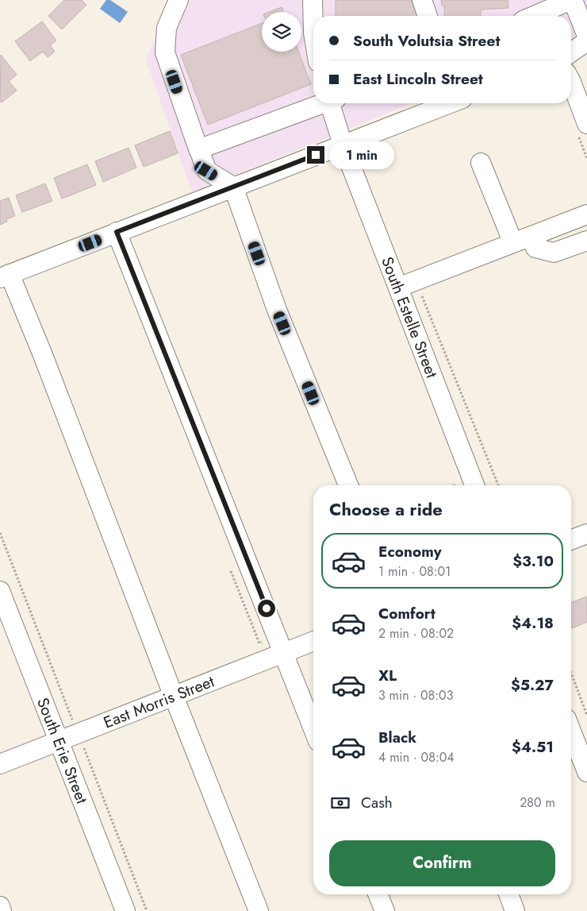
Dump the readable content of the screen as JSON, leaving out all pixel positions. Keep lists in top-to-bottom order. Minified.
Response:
{"streets":{"street":["South Estelle Street","East Morris Street","South Erie Street"]},"crossings":[["East Morris Street","South Erie Street"]],"page":{"banner":["South Volutsia Street","East Lincoln Street"],"bubble":"1 min","heading":"Choose a ride","list":[{"name":"Economy","note":"1 min · 08:01","value":"$3.10"},{"name":"Comfort","note":"2 min · 08:02","value":"$4.18"},{"name":"XL","note":"3 min · 08:03","value":"$5.27"},{"name":"Black","note":"4 min · 08:04","value":"$4.51"}],"pay":["Cash","280 m"],"buttons":"Confirm"}}
